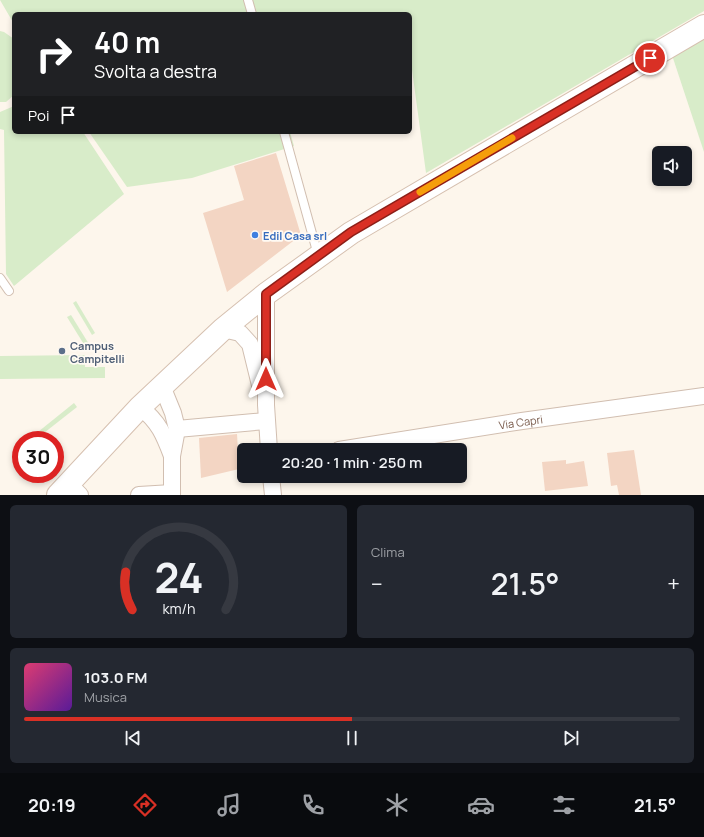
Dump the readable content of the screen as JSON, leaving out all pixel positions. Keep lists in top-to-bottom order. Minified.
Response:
{"streets":{"street":["Via Capri"]},"places":["Edil Casa srl","Campus Campitelli"],"page":{"turn":["40 m","Svolta a destra"],"then":"Poi","limit":"30","trip":"20:20 · 1 min · 250 m","tile":"Clima","heat":["−","21.5°","+"],"song":["103.0 FM","Musica"],"tabs":["20:19","21.5°"],"gauge":["24","km/h"]}}
